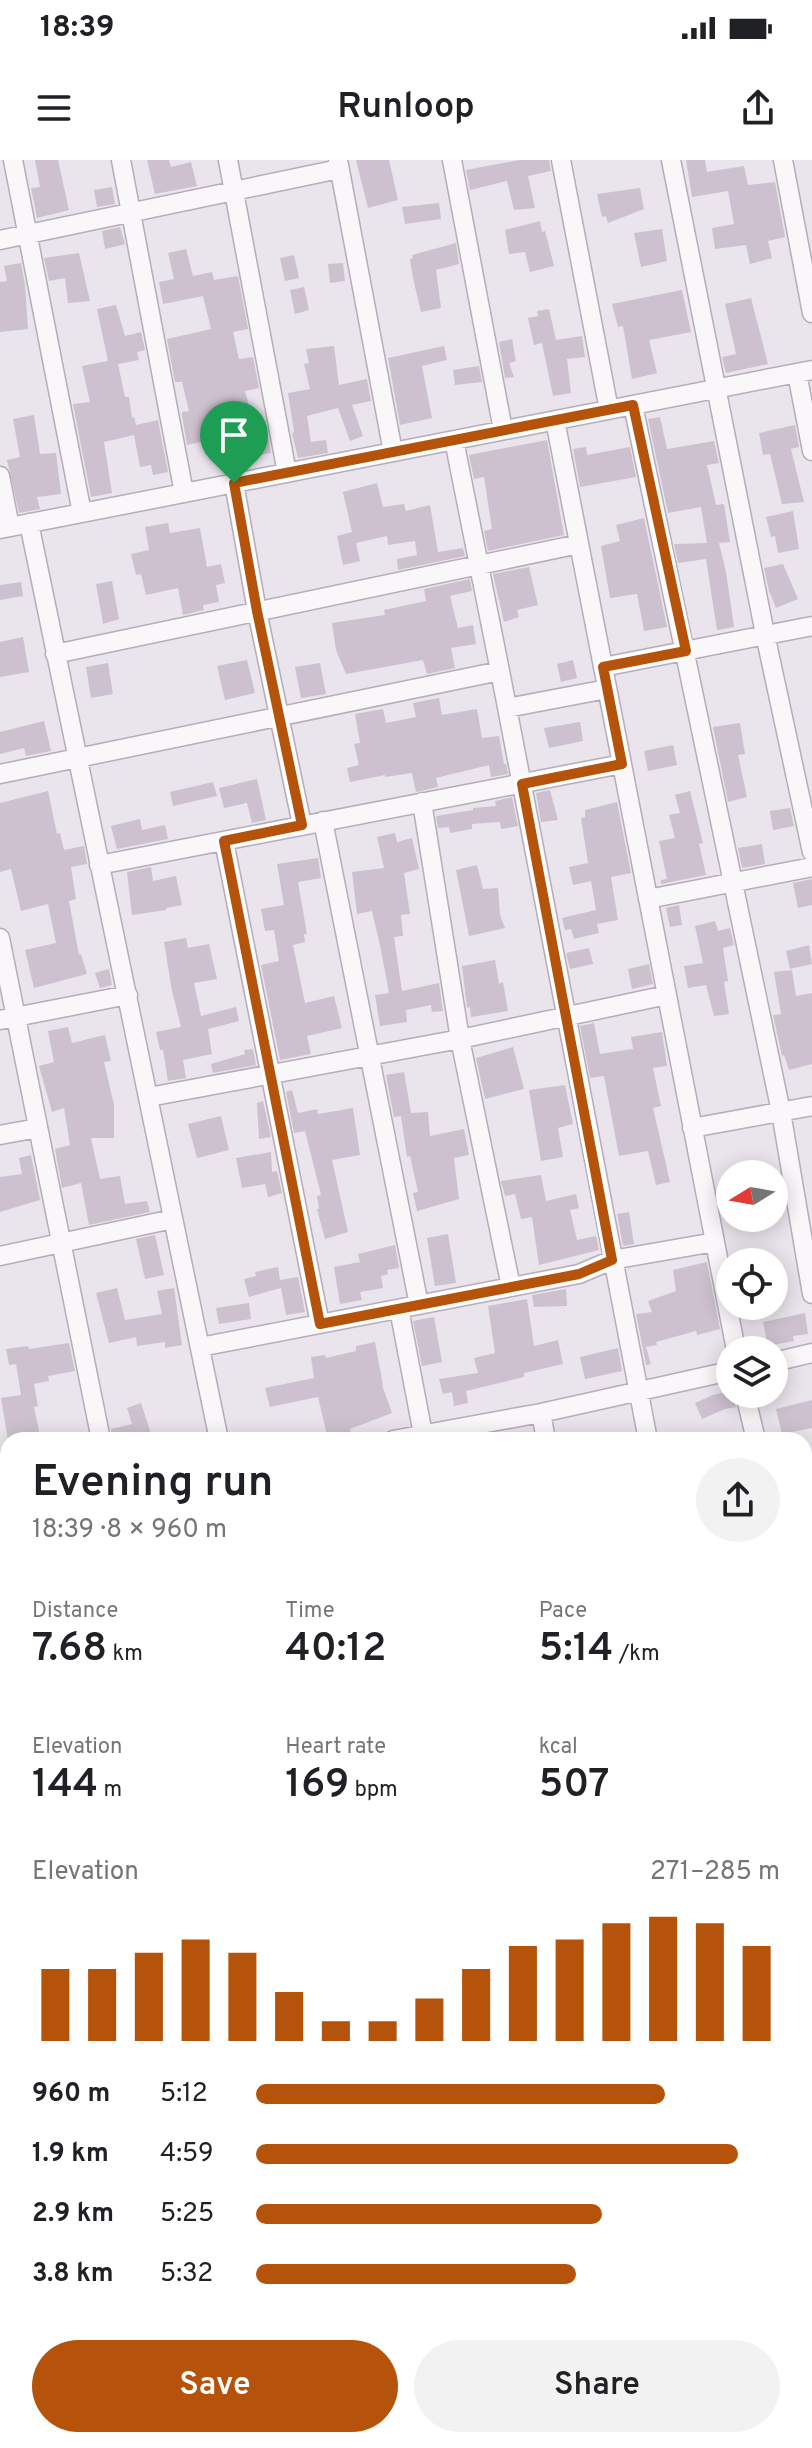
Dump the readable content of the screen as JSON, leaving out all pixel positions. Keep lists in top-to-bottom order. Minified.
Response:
{"north":"left","page":{"status":"18:39","header":"Runloop","heading":["Evening run","18:39 · 8 × 960 m"],"stats":[["Distance","7.68 km"],["Time","40:12"],["Pace","5:14 /km"],["Elevation","144 m"],["Heart rate","169 bpm"],["kcal","507"]],"chart":["Elevation","271–285 m"],"list":[{"name":"960 m","note":"5:12"},{"name":"1.9 km","note":"4:59"},{"name":"2.9 km","note":"5:25"},{"name":"3.8 km","note":"5:32"}],"buttons":["Save","Share"]}}
